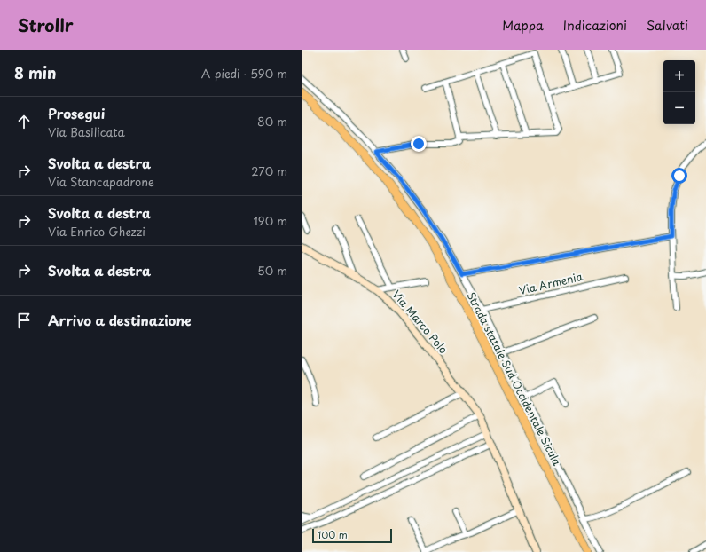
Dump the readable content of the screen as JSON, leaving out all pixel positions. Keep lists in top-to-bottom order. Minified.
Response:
{"streets":{"main road":["Strada statale Sud Occidentale Sicula"],"street":["Via Armenia","Via Marco Polo"]},"scale_bar":"100 m","page":{"header":"Strollr","nav":["Mappa","Indicazioni","Salvati"],"heading":["8 min","A piedi · 590 m"],"map_buttons":["+","−"],"list":[["Prosegui","Via Basilicata","80 m"],["Svolta a destra","Via Stancapadrone","270 m"],["Svolta a destra","Via Enrico Ghezzi","190 m"],["Svolta a destra","50 m"],"Arrivo a destinazione"],"scale":"100 m"}}
